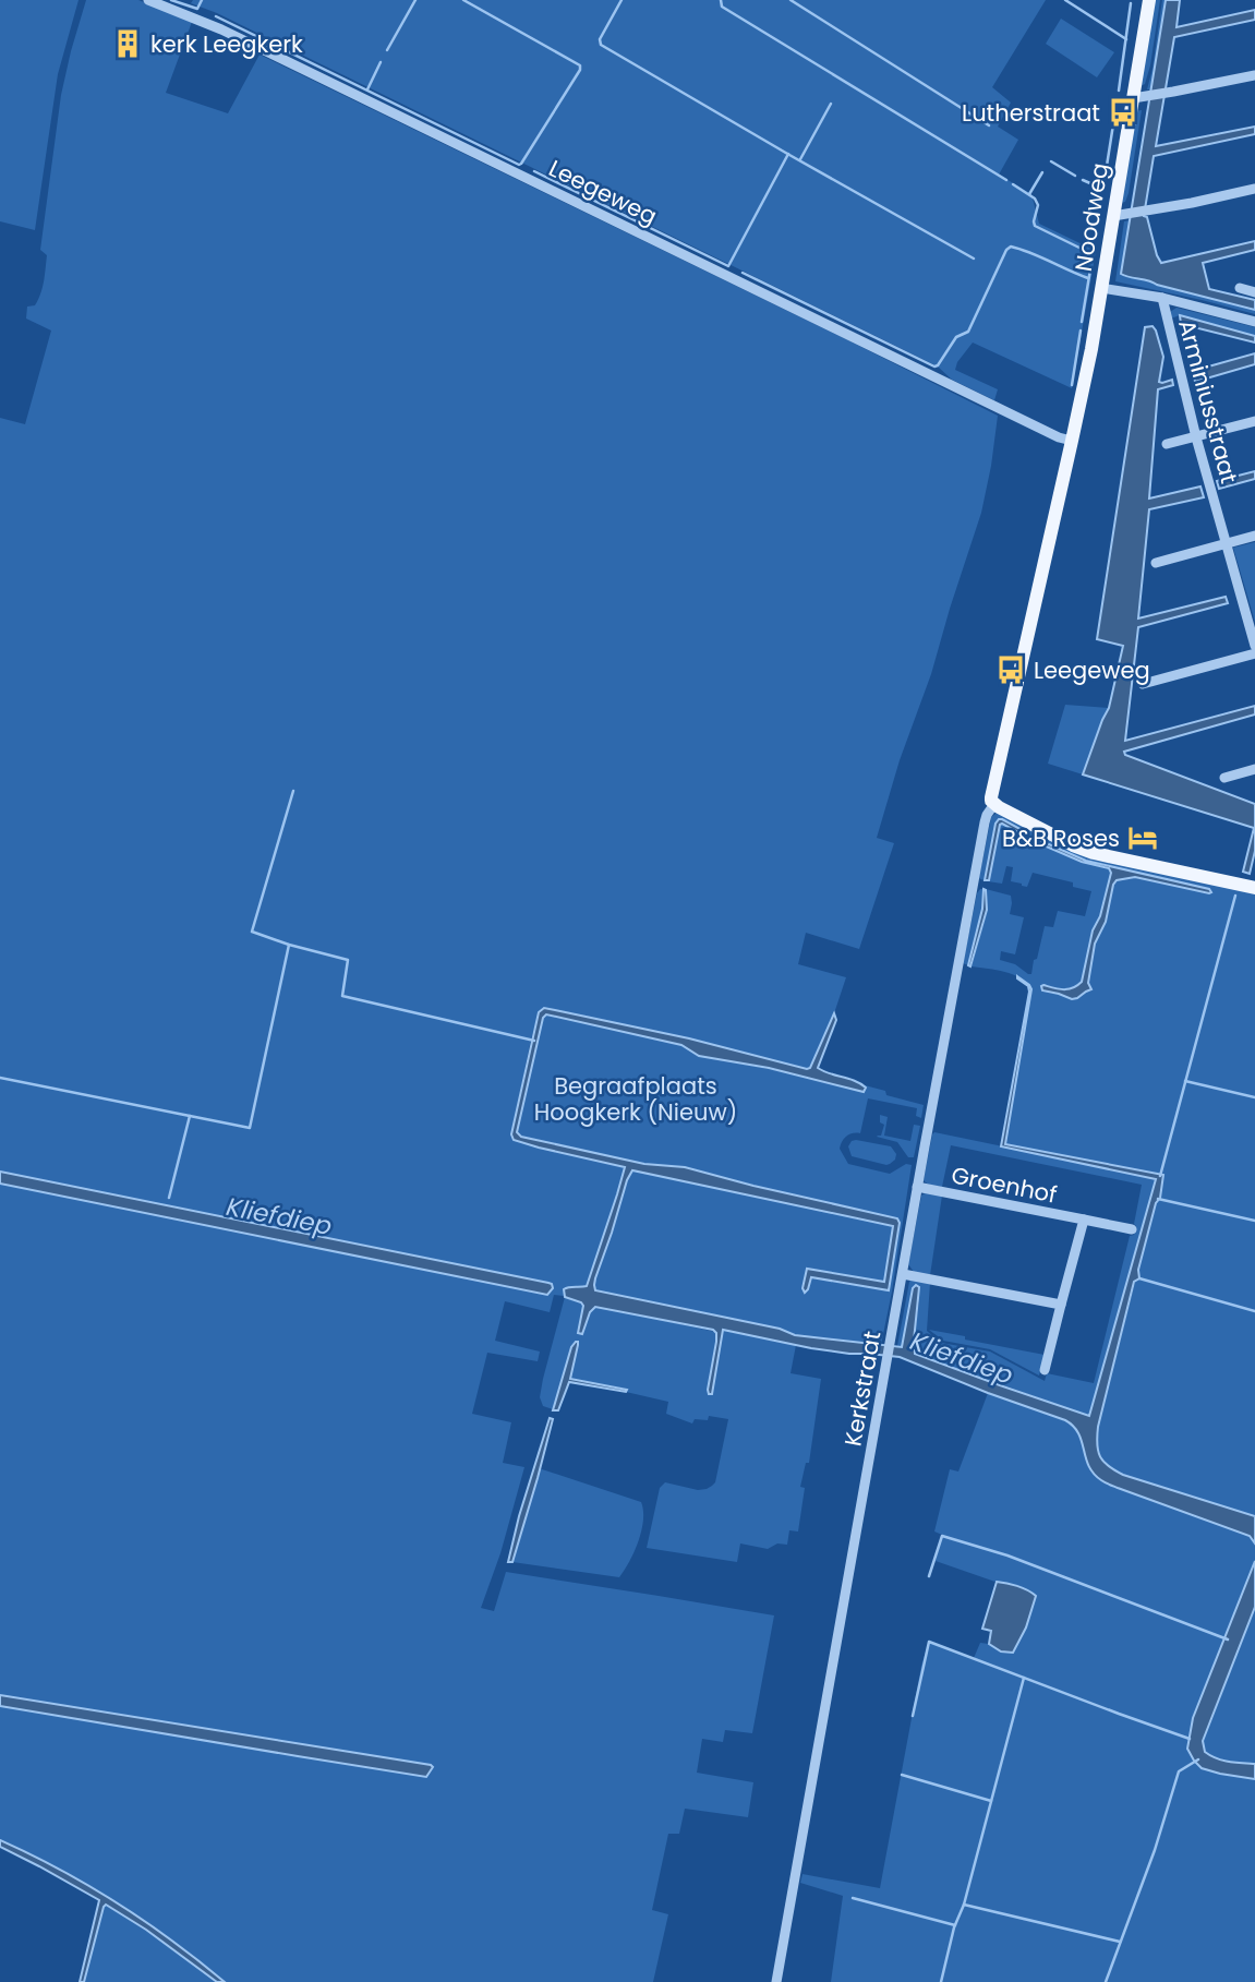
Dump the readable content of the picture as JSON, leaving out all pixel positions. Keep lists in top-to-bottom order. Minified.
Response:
{"streets":{"main road":["Noodweg"],"street":["Leegeweg","Arminiusstraat","Groenhof","Kerkstraat"]},"crossings":[["Leegeweg","Noodweg"],["Groenhof","Kerkstraat"]],"water":["Kliefdiep"],"parks":["Begraafplaats Hoogkerk (Nieuw)"],"places":{"building":["kerk Leegkerk"],"bus stop":["Lutherstraat","Leegeweg"],"hotel":["B&B Roses"]}}
